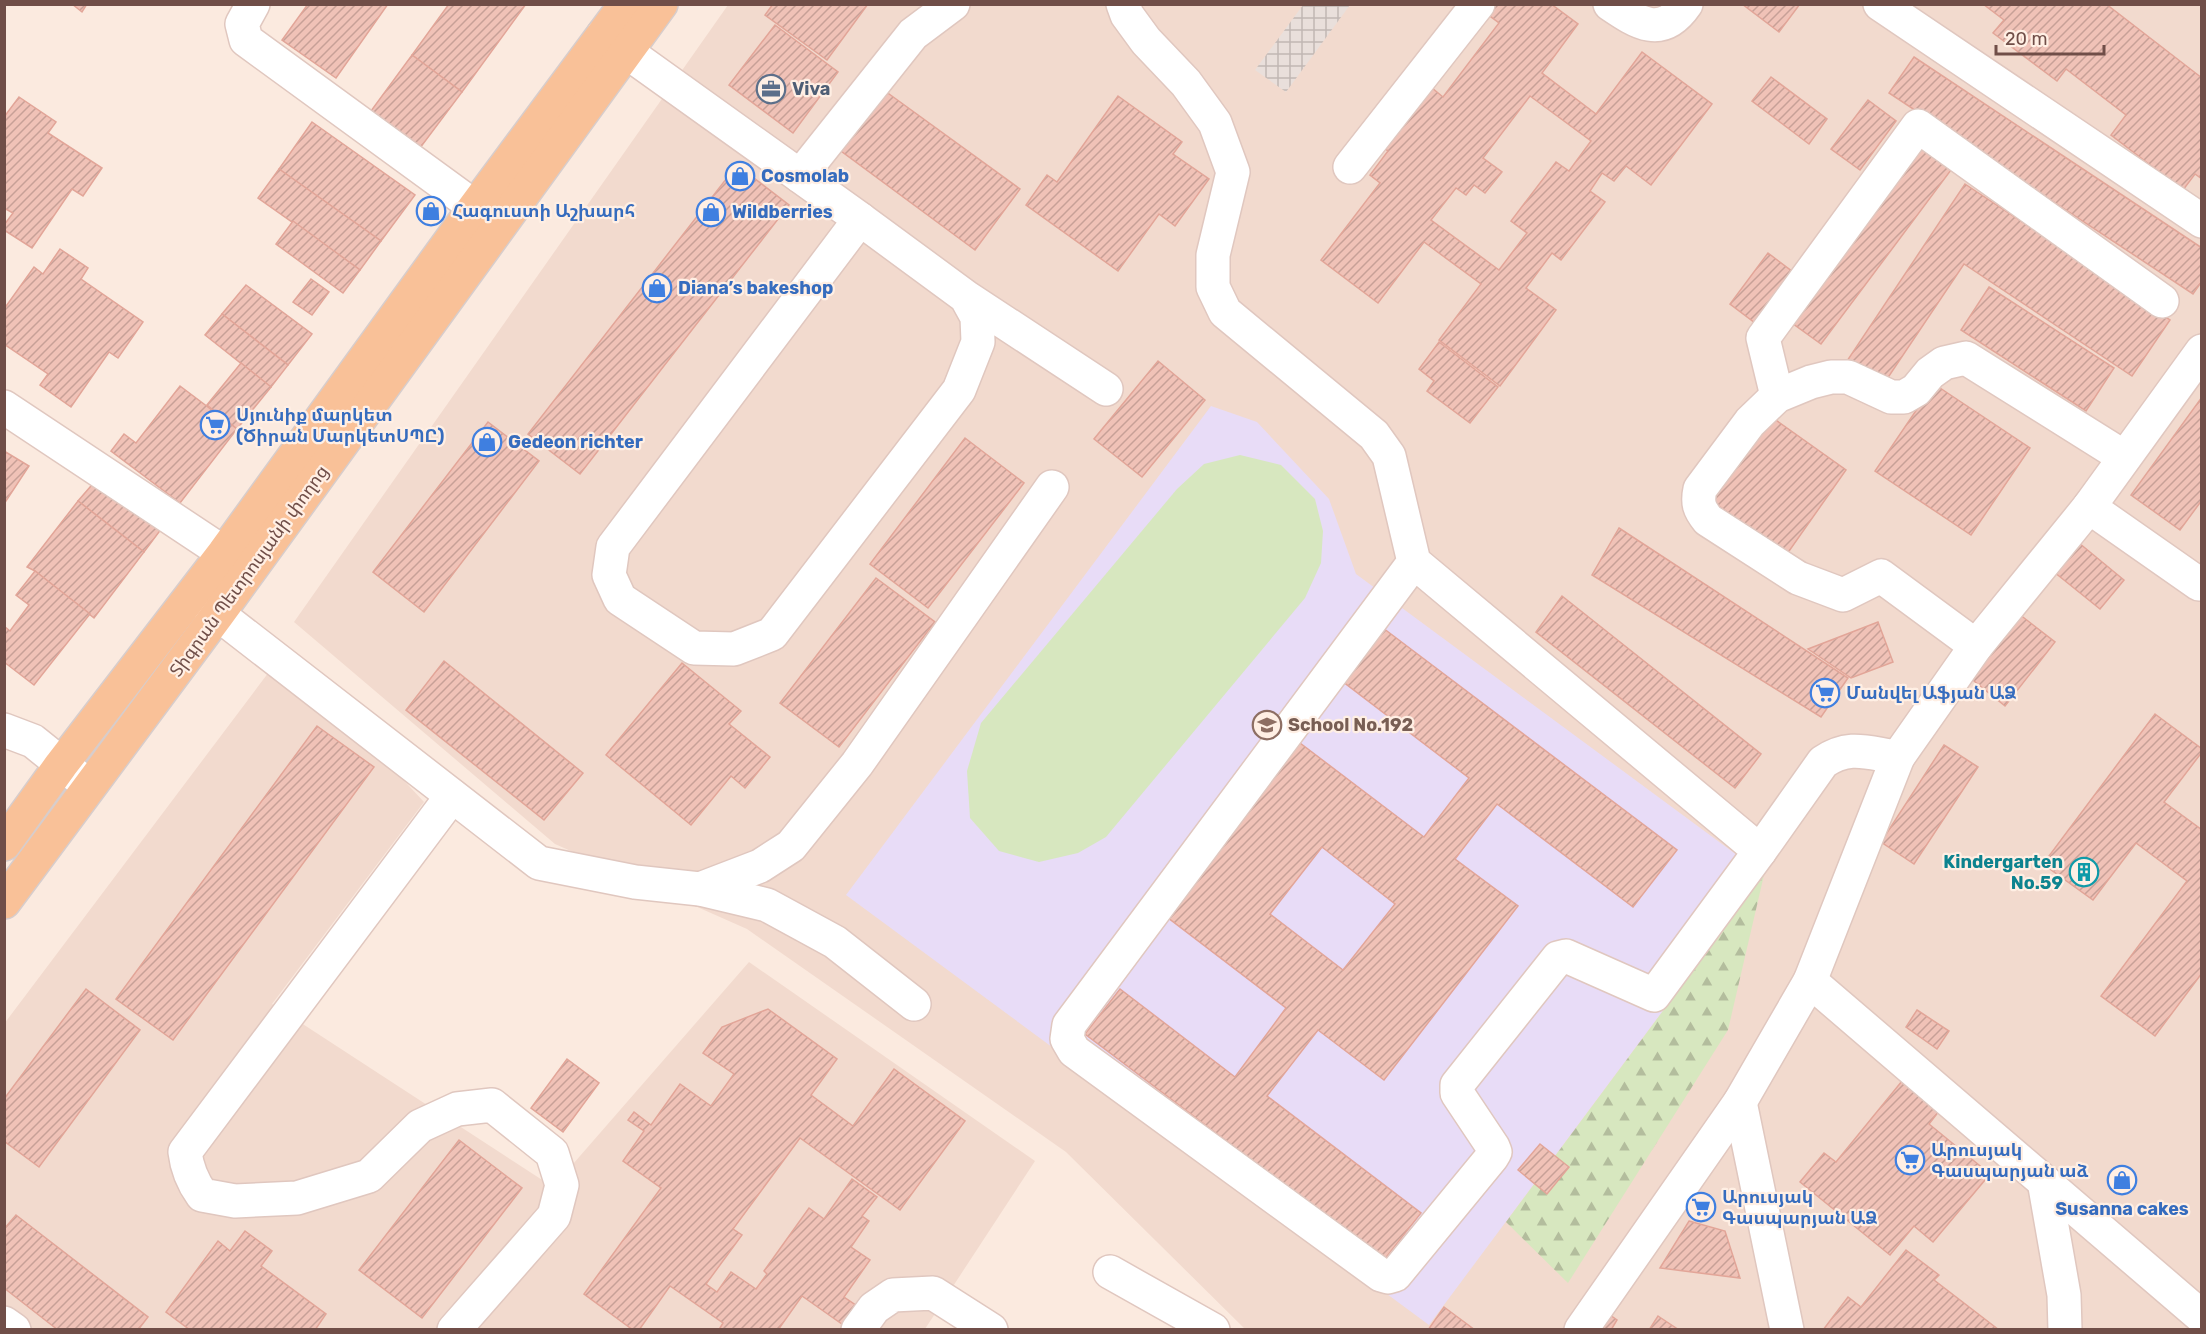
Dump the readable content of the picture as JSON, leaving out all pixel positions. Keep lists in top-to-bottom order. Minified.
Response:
{"streets":{"main road":["Տիգրան Պետրոսյանի փողոց"]},"places":{"office":["Viva"],"shop":["Cosmolab","Հագուստի Աշխարհ","Wildberries","Diana’s bakeshop","Gedeon richter","Susanna cakes"],"supermarket":["Սյունիք մարկետ (Ծիրան ՄարկետՍՊԸ)","Մանվել Աֆյան ԱՁ","Արուսյակ Գասպարյան աձ","Արուսյակ Գասպարյան ԱՁ"],"school or university":["School No.192"],"building":["Kindergarten No.59"]},"scale_bar":"20 m"}
